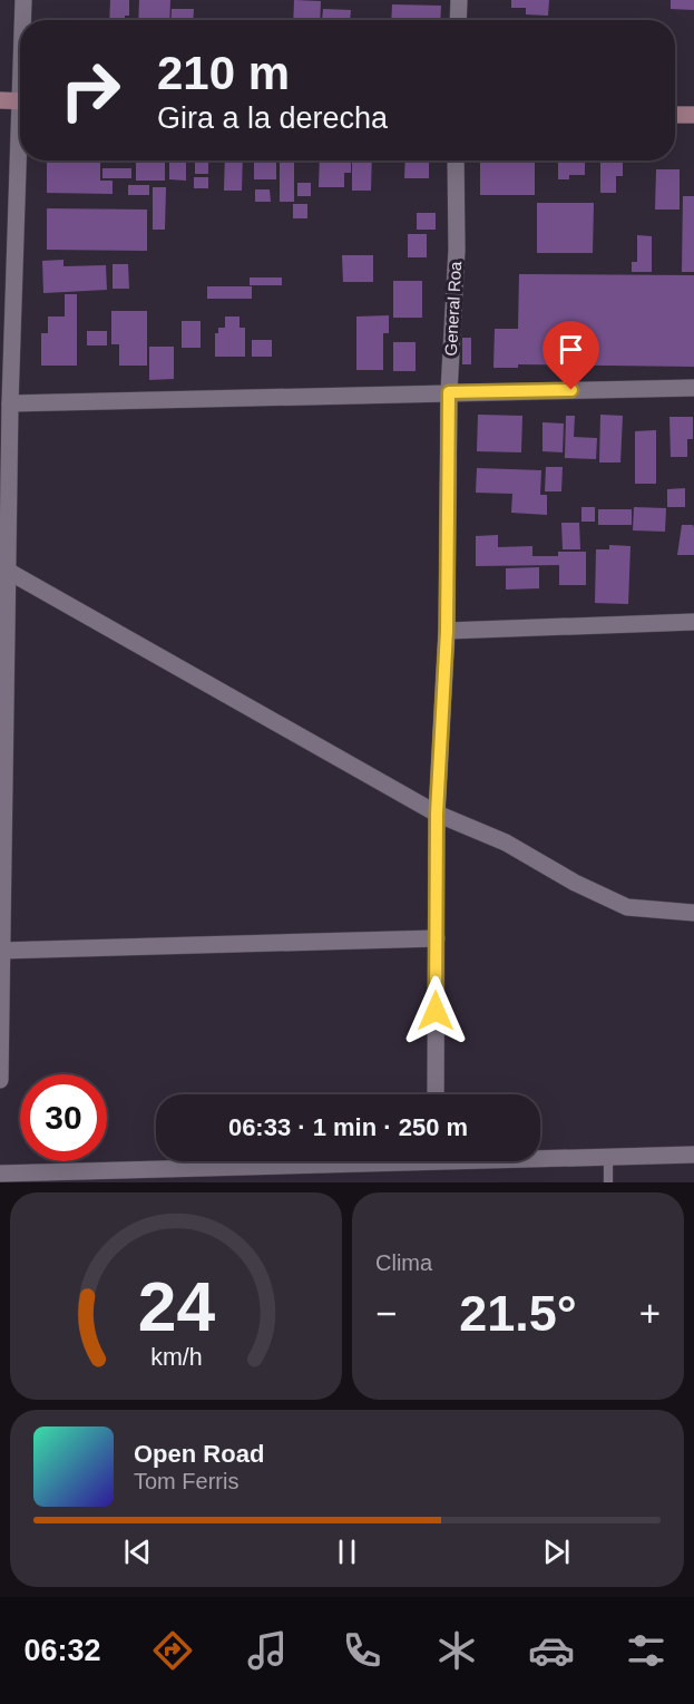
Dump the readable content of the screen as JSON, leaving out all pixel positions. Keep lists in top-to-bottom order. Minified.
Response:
{"streets":{"street":["General Roa"]},"page":{"turn":["210 m","Gira a la derecha"],"limit":"30","trip":"06:33 · 1 min · 250 m","tile":"Clima","heat":["−","21.5°","+"],"song":["Open Road","Tom Ferris"],"tabs":"06:32","gauge":["24","km/h"]}}
